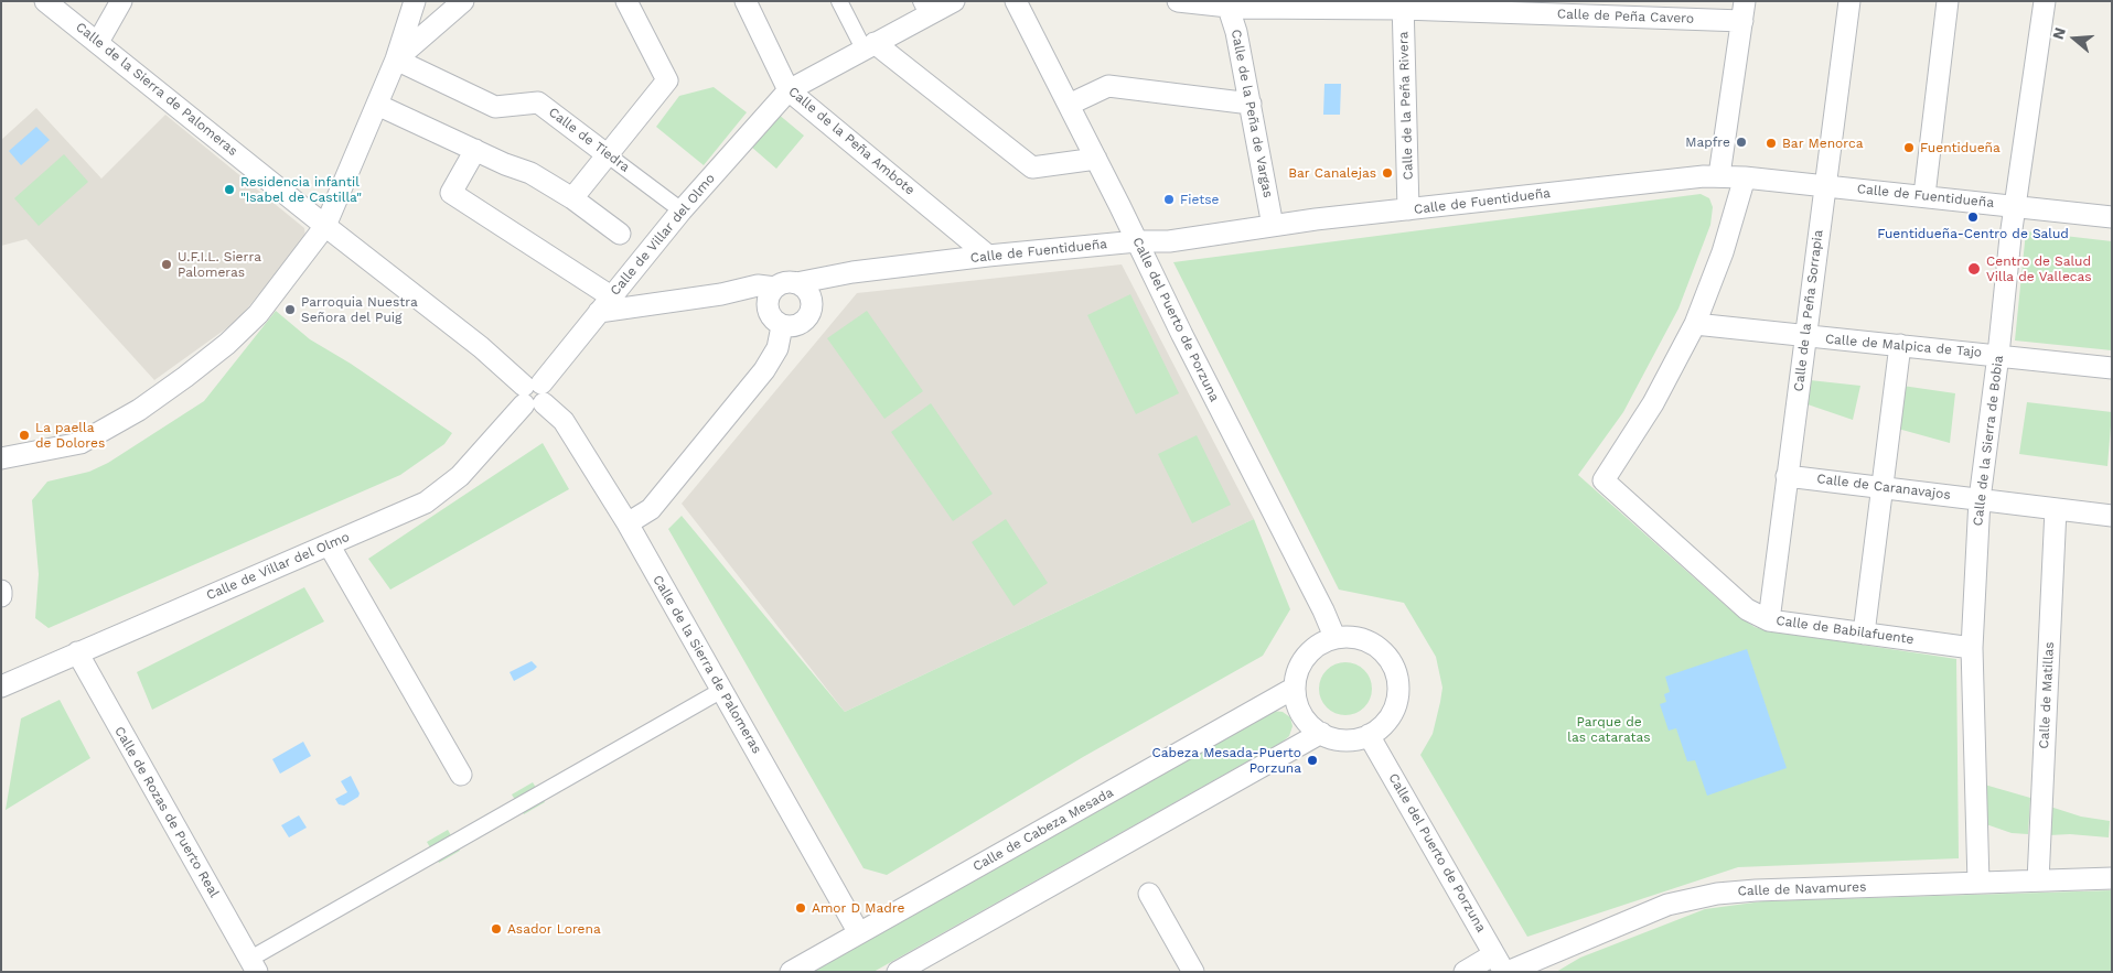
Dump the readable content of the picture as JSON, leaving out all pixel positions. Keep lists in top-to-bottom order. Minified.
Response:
{"streets":{"street":["Calle de Peña Cavero","Calle de la Sierra de Palomeras","Calle de la Peña Rivera","Calle de la Peña de Vargas","Calle de Tiedra","Calle de la Peña Ambote","Calle de Fuentidueña","Calle de Villar del Olmo","Calle de la Peña Sorrapia","Calle del Puerto de Porzuna","Calle de Malpica de Tajo","Calle de la Sierra de Bobia","Calle de Caranavajos","Calle de Babilafuente","Calle de Matillas","Calle de Rozas de Puerto Real","Calle de Cabeza Mesada","Calle de Navamures"]},"crossings":[["Calle de Peña Cavero","Calle de la Peña Rivera"],["Calle de Peña Cavero","Calle de la Peña de Vargas"],["Calle de la Sierra de Palomeras","Calle de Villar del Olmo"],["Calle de la Sierra de Palomeras","Calle de Cabeza Mesada"],["Calle de la Peña Rivera","Calle de Fuentidueña"],["Calle de la Peña de Vargas","Calle de Fuentidueña"],["Calle de Tiedra","Calle de Villar del Olmo"],["Calle de la Peña Ambote","Calle de Fuentidueña"],["Calle de la Peña Ambote","Calle de Villar del Olmo"],["Calle de Fuentidueña","Calle de la Peña Sorrapia"],["Calle de Fuentidueña","Calle del Puerto de Porzuna"],["Calle de Fuentidueña","Calle de la Sierra de Bobia"],["Calle de Villar del Olmo","Calle de Rozas de Puerto Real"],["Calle de la Peña Sorrapia","Calle de Malpica de Tajo"],["Calle de la Peña Sorrapia","Calle de Caranavajos"],["Calle de la Peña Sorrapia","Calle de Babilafuente"],["Calle del Puerto de Porzuna","Calle de Cabeza Mesada"],["Calle del Puerto de Porzuna","Calle de Navamures"],["Calle de Malpica de Tajo","Calle de la Sierra de Bobia"],["Calle de Malpica de Tajo","Calle de Babilafuente"],["Calle de la Sierra de Bobia","Calle de Caranavajos"],["Calle de la Sierra de Bobia","Calle de Babilafuente"],["Calle de la Sierra de Bobia","Calle de Navamures"],["Calle de Caranavajos","Calle de Matillas"],["Calle de Matillas","Calle de Navamures"]],"parks":["Parque de las cataratas"],"places":["Mapfre","Bar Menorca","Fuentidueña","Bar Canalejas","Residencia infantil \"Isabel de Castilla\"","Fietse","Fuentidueña-Centro de Salud","U.F.I.L. Sierra Palomeras","Centro de Salud Villa de Vallecas","Parroquia Nuestra Señora del Puig","La paella de Dolores","Cabeza Mesada-Puerto Porzuna","Amor D Madre","Asador Lorena"],"north":"left"}
